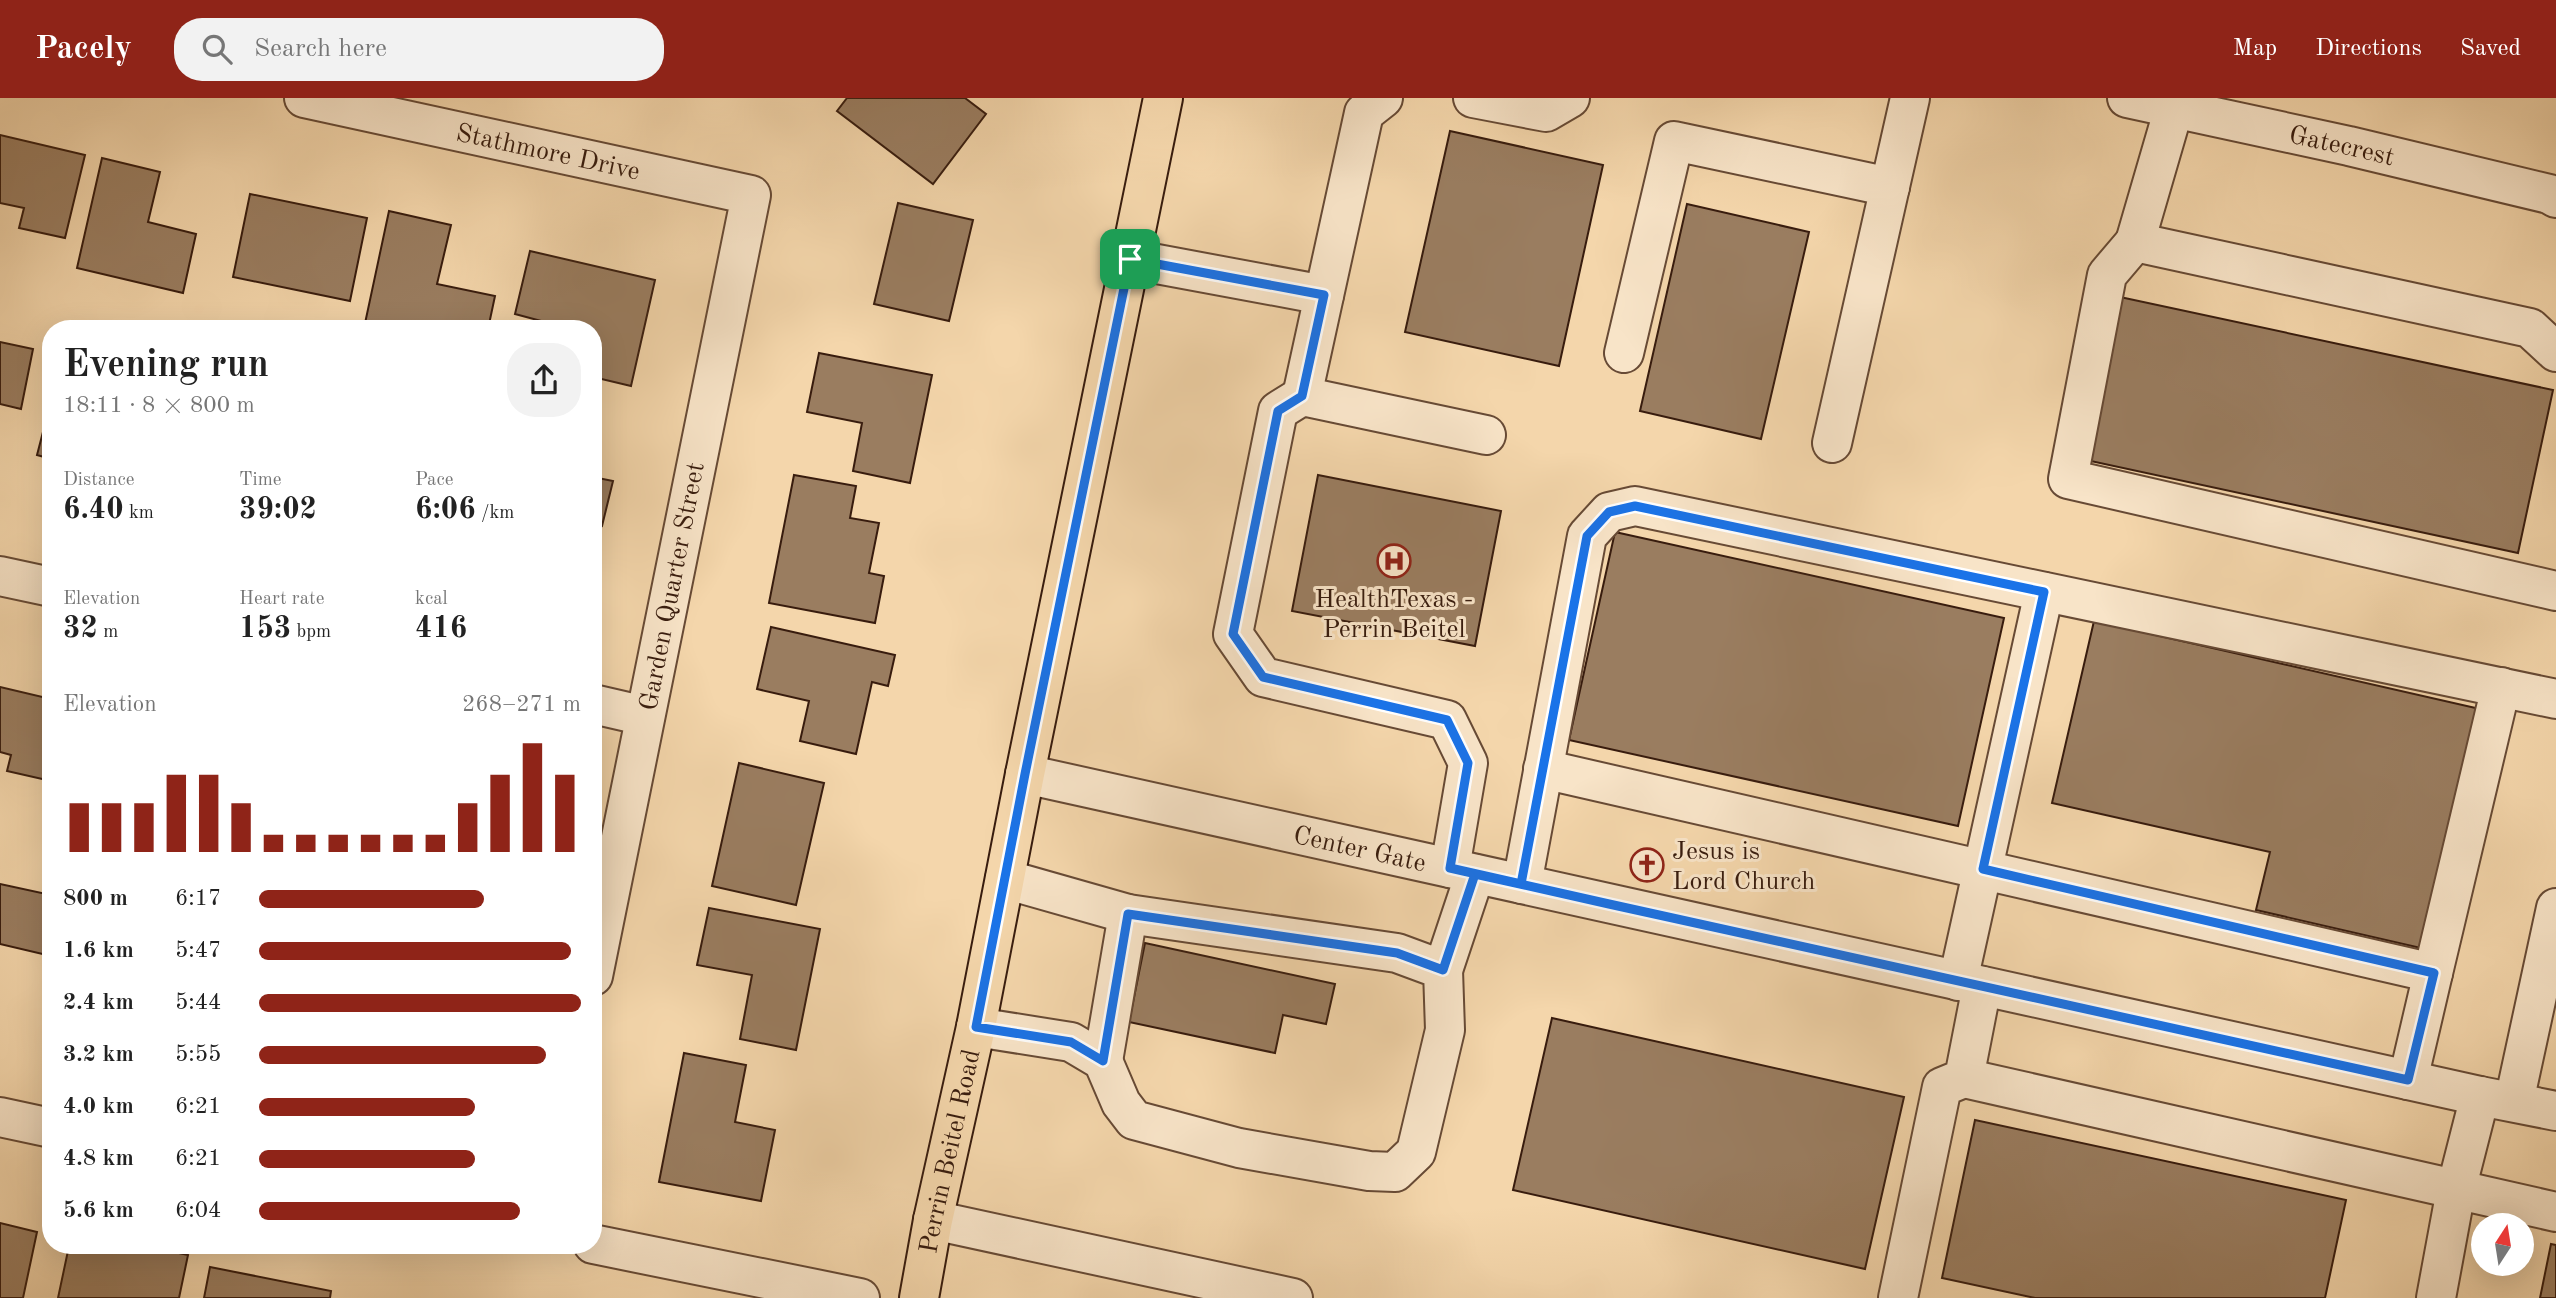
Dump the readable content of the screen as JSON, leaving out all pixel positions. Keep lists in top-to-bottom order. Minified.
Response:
{"streets":{"main road":["Perrin Beitel Road"],"street":["Gatecrest","Stathmore Drive","Garden Quarter Street","Center Gate"]},"crossings":[["Stathmore Drive","Garden Quarter Street"],["Center Gate","Perrin Beitel Road"]],"places":{"hospital":["HealthTexas - Perrin Beitel"],"church":["Jesus is Lord Church"]},"north":"top","page":{"header":"Pacely","search":"Search here","nav":["Map","Directions","Saved"],"heading":["Evening run","18:11 · 8 × 800 m"],"stats":[["Distance","6.40 km"],["Time","39:02"],["Pace","6:06 /km"],["Elevation","32 m"],["Heart rate","153 bpm"],["kcal","416"]],"chart":["Elevation","268–271 m"],"list":[{"name":"800 m","note":"6:17"},{"name":"1.6 km","note":"5:47"},{"name":"2.4 km","note":"5:44"},{"name":"3.2 km","note":"5:55"},{"name":"4.0 km","note":"6:21"},{"name":"4.8 km","note":"6:21"},{"name":"5.6 km","note":"6:04"}]}}
